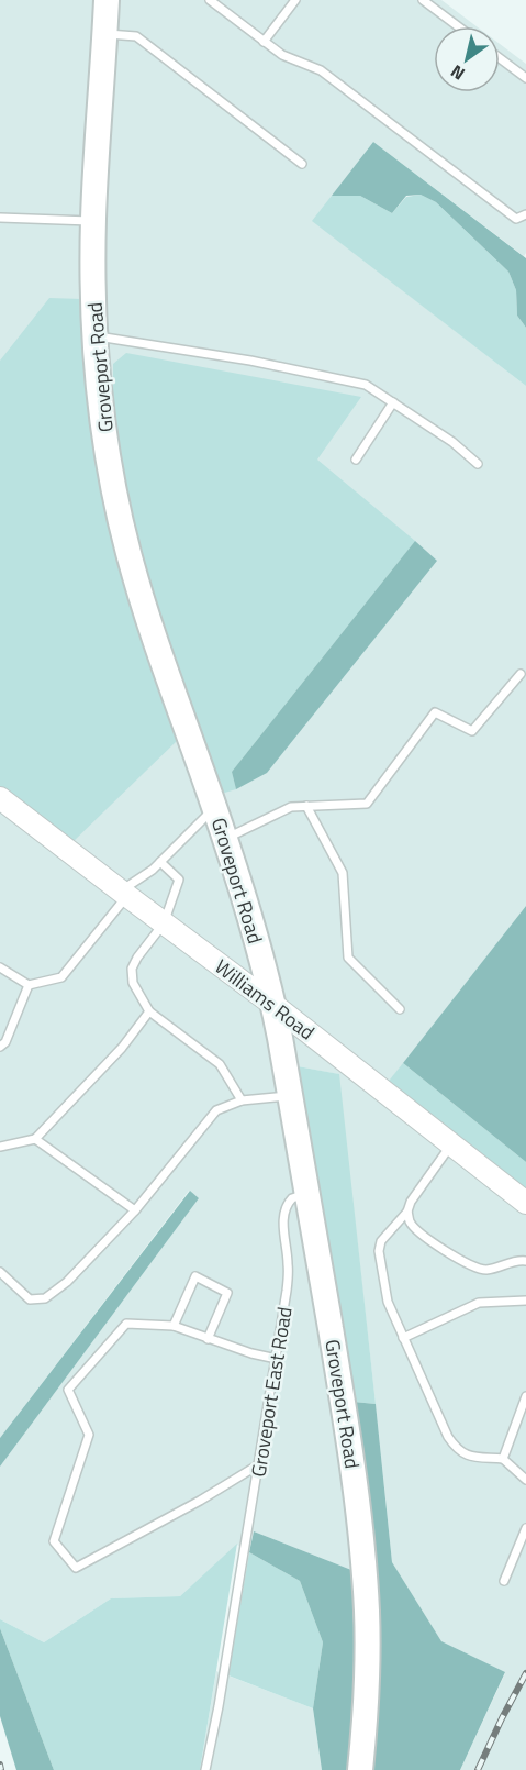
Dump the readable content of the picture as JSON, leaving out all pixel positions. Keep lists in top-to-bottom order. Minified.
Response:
{"streets":{"main road":["Groveport Road","Williams Road"],"lane":["Groveport East Road"]},"crossings":[["Groveport Road","Williams Road"],["Groveport Road","Groveport East Road"]],"north":"bottom left"}
